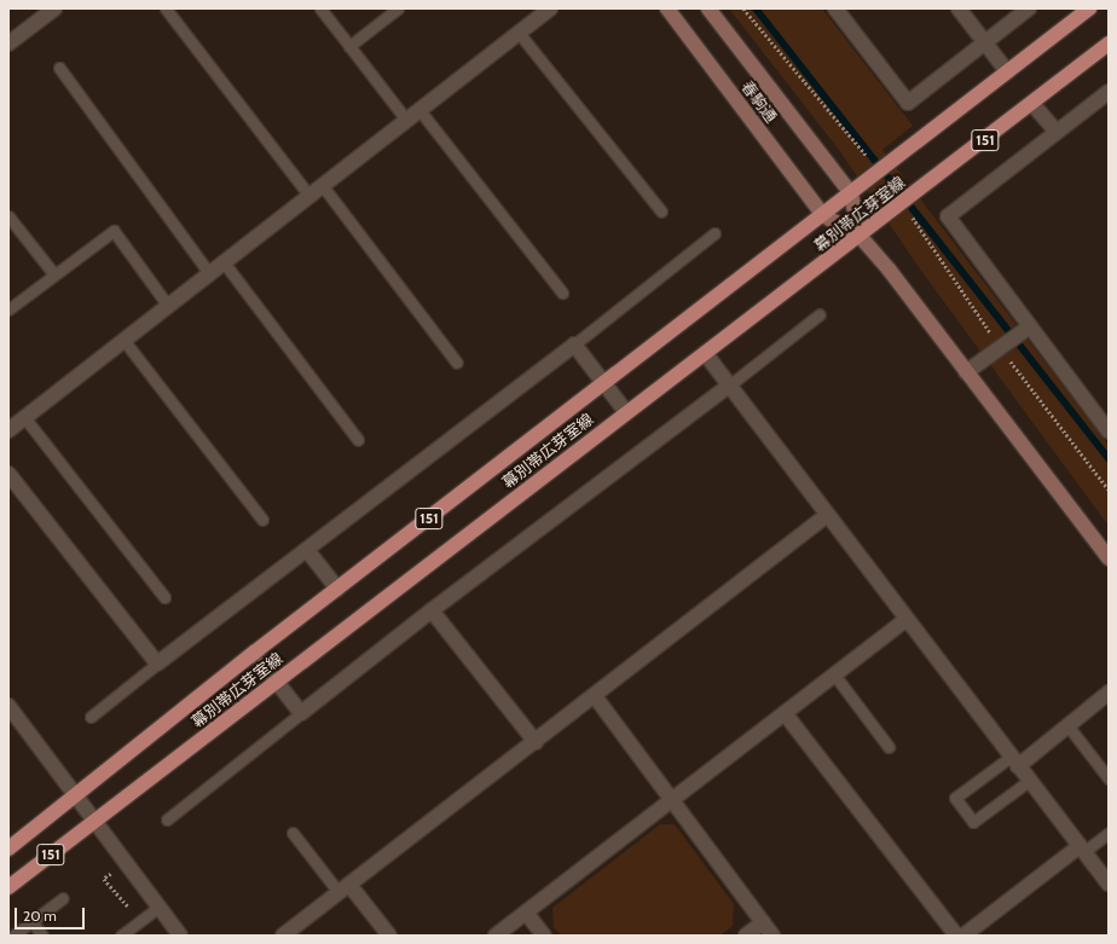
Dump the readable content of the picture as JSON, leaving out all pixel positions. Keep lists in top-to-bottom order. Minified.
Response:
{"streets":{"main road":["151","幕別帯広芽室線"],"street":["春駒通"]},"crossings":[["春駒通","幕別帯広芽室線"]],"scale_bar":"20 m"}
